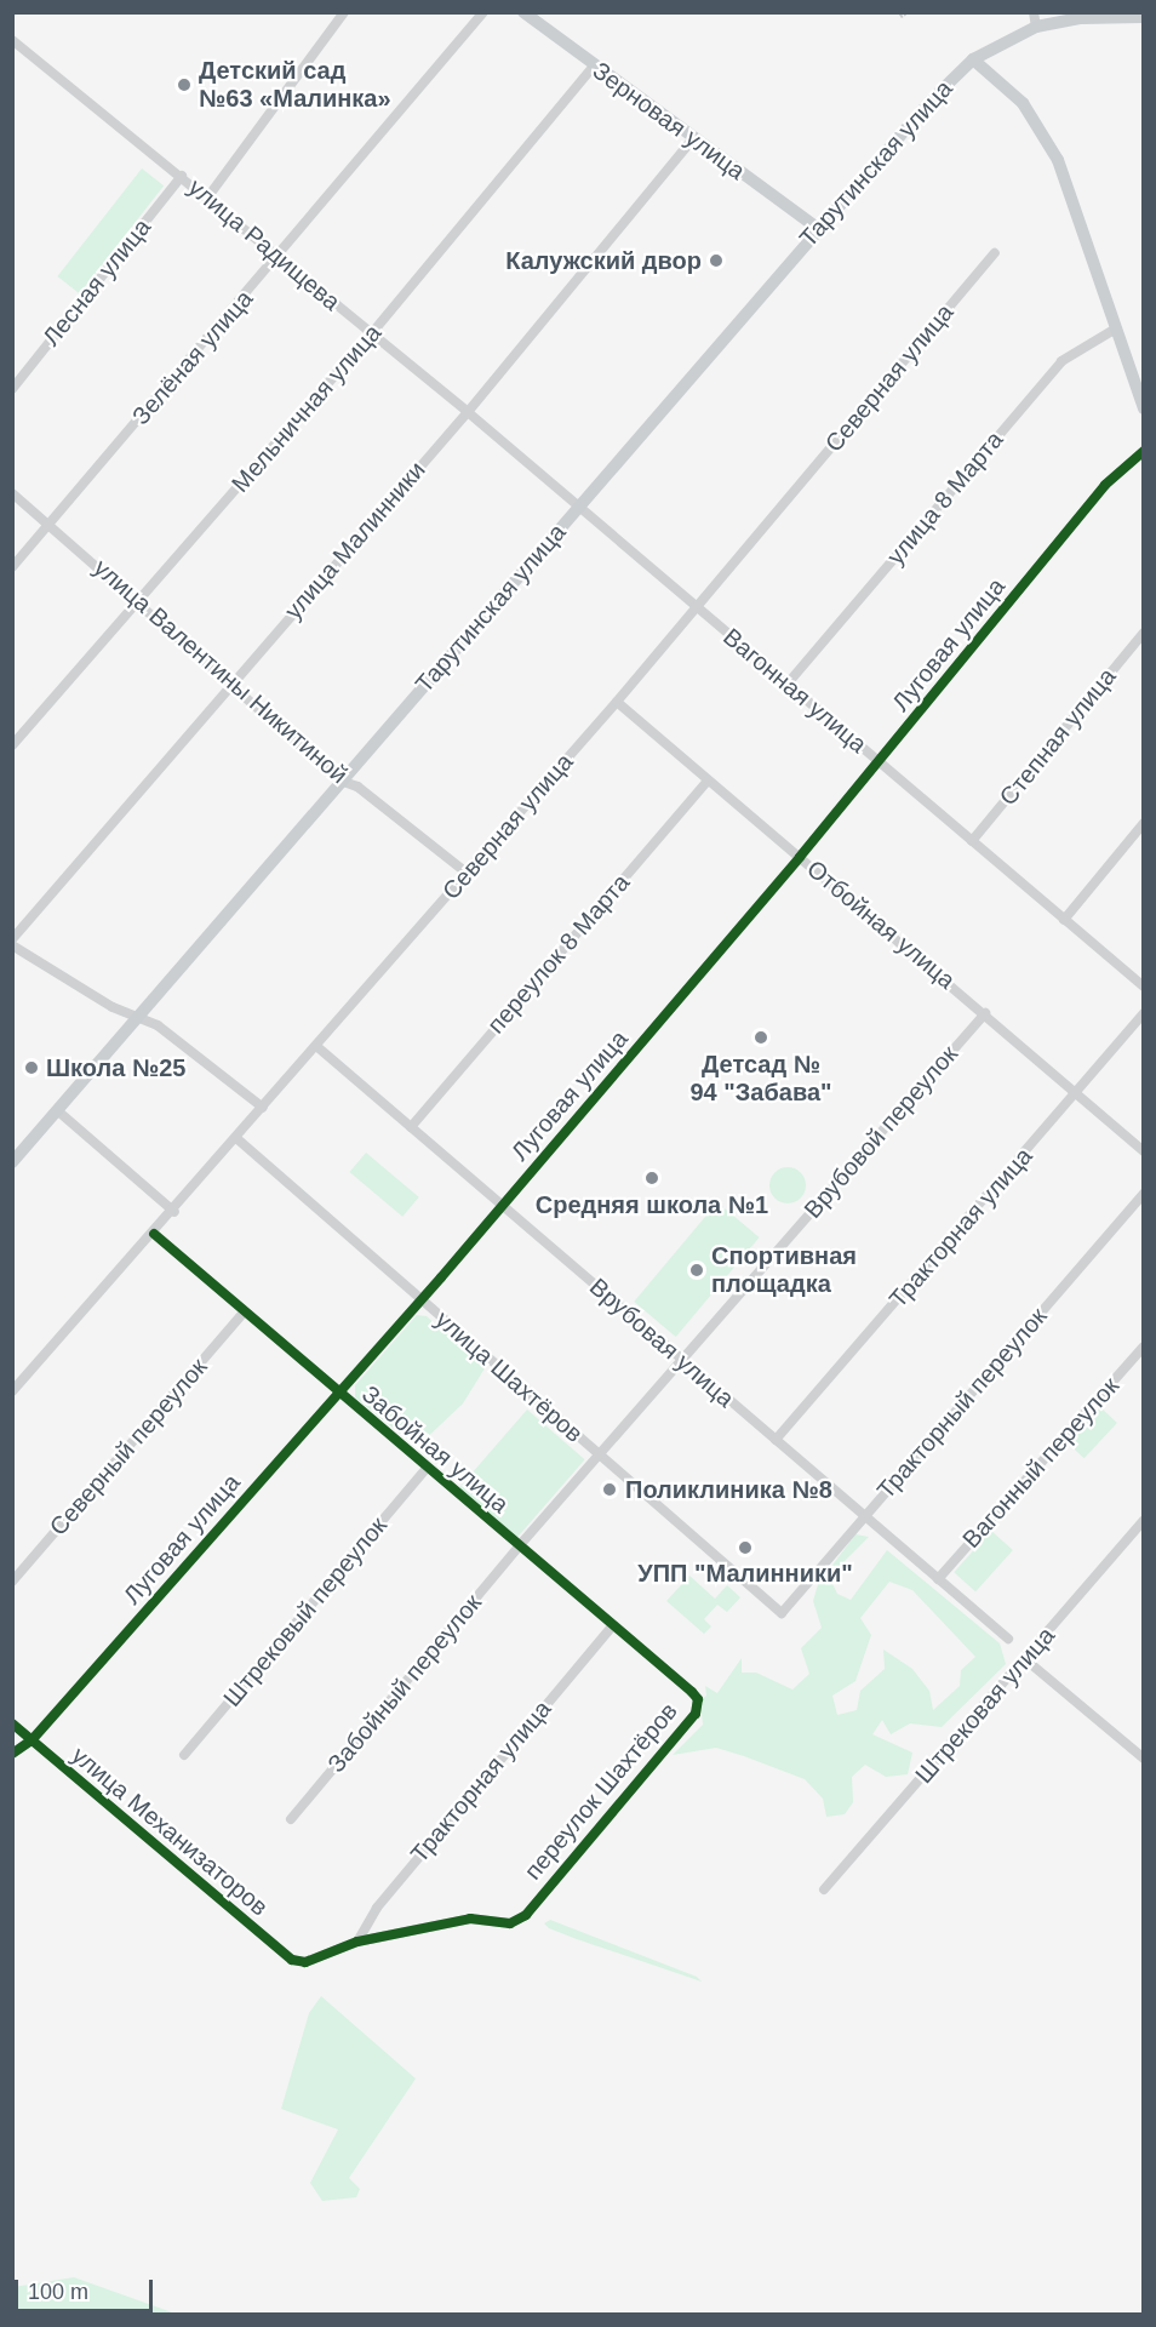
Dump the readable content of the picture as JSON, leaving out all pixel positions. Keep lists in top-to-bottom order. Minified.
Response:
{"streets":{"main road":["Зерновая улица","Тарутинская улица"],"street":["улица Радищева","Лесная улица","Зелёная улица","Северная улица","Мельничная улица","улица 8 Марта","улица Малинники","Луговая улица","улица Валентины Никитиной","Вагонная улица","Степная улица","Отбойная улица","переулок 8 Марта","Врубовой переулок","Тракторная улица","Врубовая улица","улица Шахтёров","Тракторный переулок","Северный переулок","Забойная улица","Вагонный переулок","Штрековый переулок","Забойный переулок","Штрековая улица","переулок Шахтёров","улица Механизаторов"]},"crossings":[["Зерновая улица","Тарутинская улица"],["Зерновая улица","Мельничная улица"],["Зерновая улица","улица Малинники"],["Тарутинская улица","улица Радищева"],["Тарутинская улица","улица Валентины Никитиной"],["Тарутинская улица","Вагонная улица"],["улица Радищева","Лесная улица"],["улица Радищева","Зелёная улица"],["улица Радищева","Мельничная улица"],["улица Радищева","улица Малинники"],["улица Радищева","Вагонная улица"],["Зелёная улица","улица Валентины Никитиной"],["Северная улица","улица Валентины Никитиной"],["Северная улица","Вагонная улица"],["Северная улица","Отбойная улица"],["Северная улица","Врубовая улица"],["Северная улица","улица Шахтёров"],["Северная улица","Забойная улица"],["Мельничная улица","улица Валентины Никитиной"],["улица 8 Марта","Вагонная улица"],["улица Малинники","улица Валентины Никитиной"],["Луговая улица","Вагонная улица"],["Луговая улица","Отбойная улица"],["Луговая улица","Врубовая улица"],["Луговая улица","улица Шахтёров"],["Луговая улица","Забойная улица"],["Луговая улица","улица Механизаторов"],["Вагонная улица","Степная улица"],["Отбойная улица","переулок 8 Марта"],["Отбойная улица","Врубовой переулок"],["Отбойная улица","Тракторная улица"],["переулок 8 Марта","Врубовая улица"],["Врубовой переулок","Врубовая улица"],["Врубовой переулок","улица Шахтёров"],["Врубовой переулок","Забойная улица"],["Врубовой переулок","Забойный переулок"],["Тракторная улица","Врубовая улица"],["Тракторная улица","Забойная улица"],["Тракторная улица","переулок Шахтёров"],["Тракторная улица","улица Механизаторов"],["Врубовая улица","Тракторный переулок"],["Врубовая улица","Вагонный переулок"],["улица Шахтёров","Тракторный переулок"],["Северный переулок","Забойная улица"],["Забойная улица","Штрековый переулок"],["Забойная улица","Забойный переулок"],["Забойная улица","переулок Шахтёров"],["переулок Шахтёров","улица Механизаторов"]],"places":["Детский сад №63 «Малинка»","Калужский двор","Детсад № 94 \"Забава\"","Школа №25","Средняя школа №1","Спортивная площадка","Поликлиника №8","УПП \"Малинники\""],"scale_bar":"100 m"}
